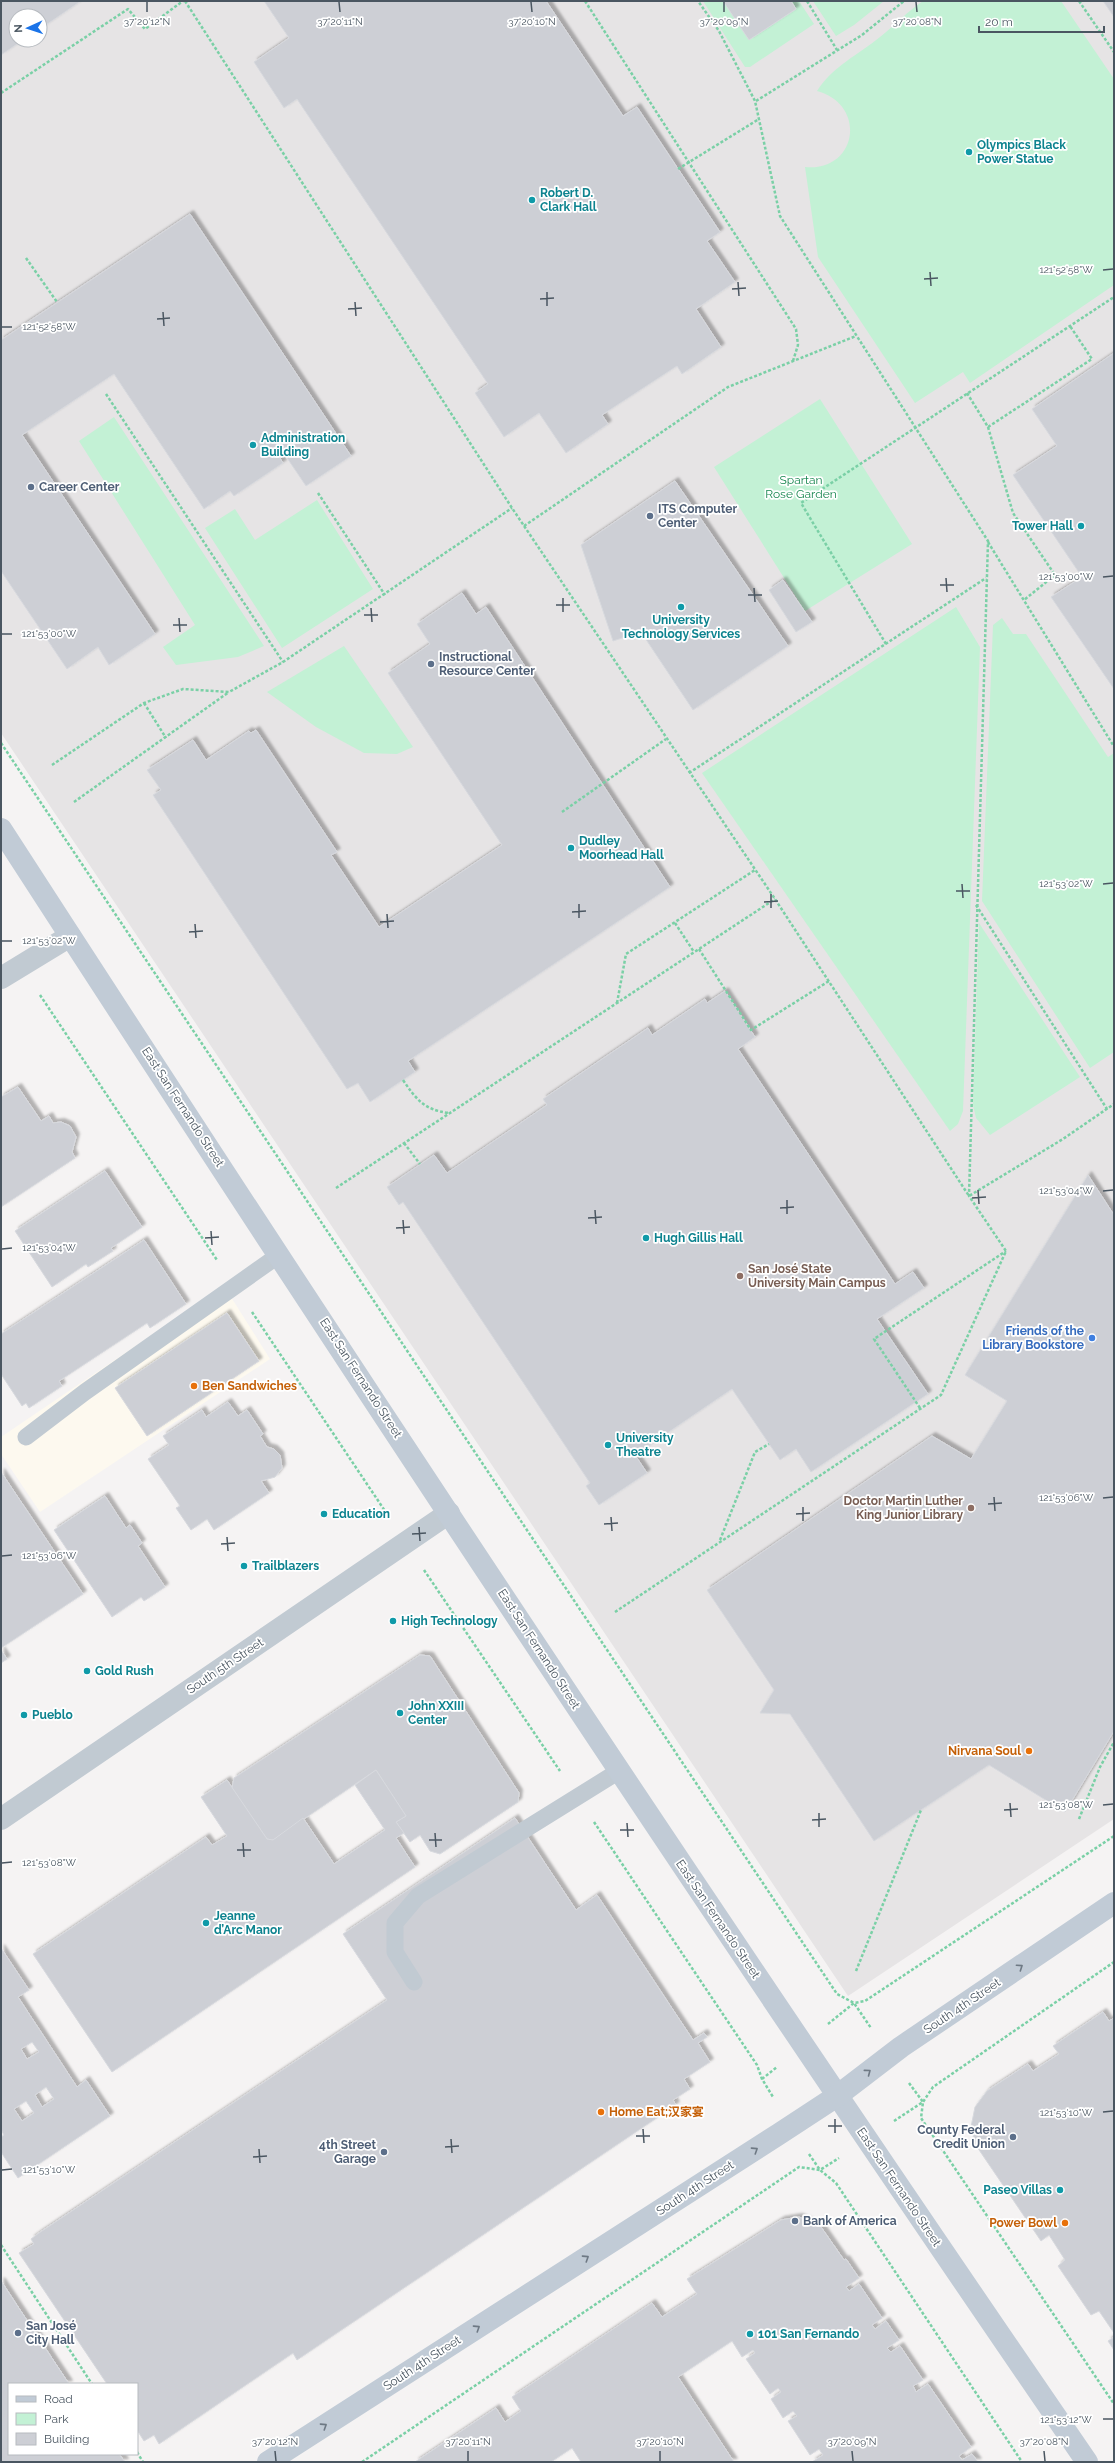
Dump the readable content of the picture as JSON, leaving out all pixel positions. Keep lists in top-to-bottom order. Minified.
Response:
{"streets":{"main road":["East San Fernando Street","South 4th Street"],"street":["South 5th Street"]},"crossings":[["East San Fernando Street","South 5th Street"],["East San Fernando Street","South 4th Street"]],"one_way":["South 4th Street"],"parks":["Spartan Rose Garden"],"places":["Olympics Black Power Statue","Robert D. Clark Hall","Administration Building","Career Center","ITS Computer Center","Tower Hall","University Technology Services","Instructional Resource Center","Dudley Moorhead Hall","Hugh Gillis Hall","San José State University Main Campus","Friends of the Library Bookstore","Ben Sandwiches","University Theatre","Doctor Martin Luther King Junior Library","Education","Trailblazers","High Technology","Gold Rush","John XXIII Center","Pueblo","Nirvana Soul","Jeanne d’Arc Manor","Home Eat;汉家宴","County Federal Credit Union","4th Street Garage","Paseo Villas","Bank of America","Power Bowl","San José City Hall","101 San Fernando"],"legend":["Road","Park","Building"],"scale_bar":"20 m","north":"left","coordinates":["37°20'12\"N","37°20'11\"N","37°20'10\"N","37°20'09\"N","37°20'08\"N","121°52'58\"W","121°53'00\"W","121°53'02\"W","121°53'04\"W","121°53'06\"W","121°53'08\"W","121°53'10\"W","121°53'12\"W"]}
